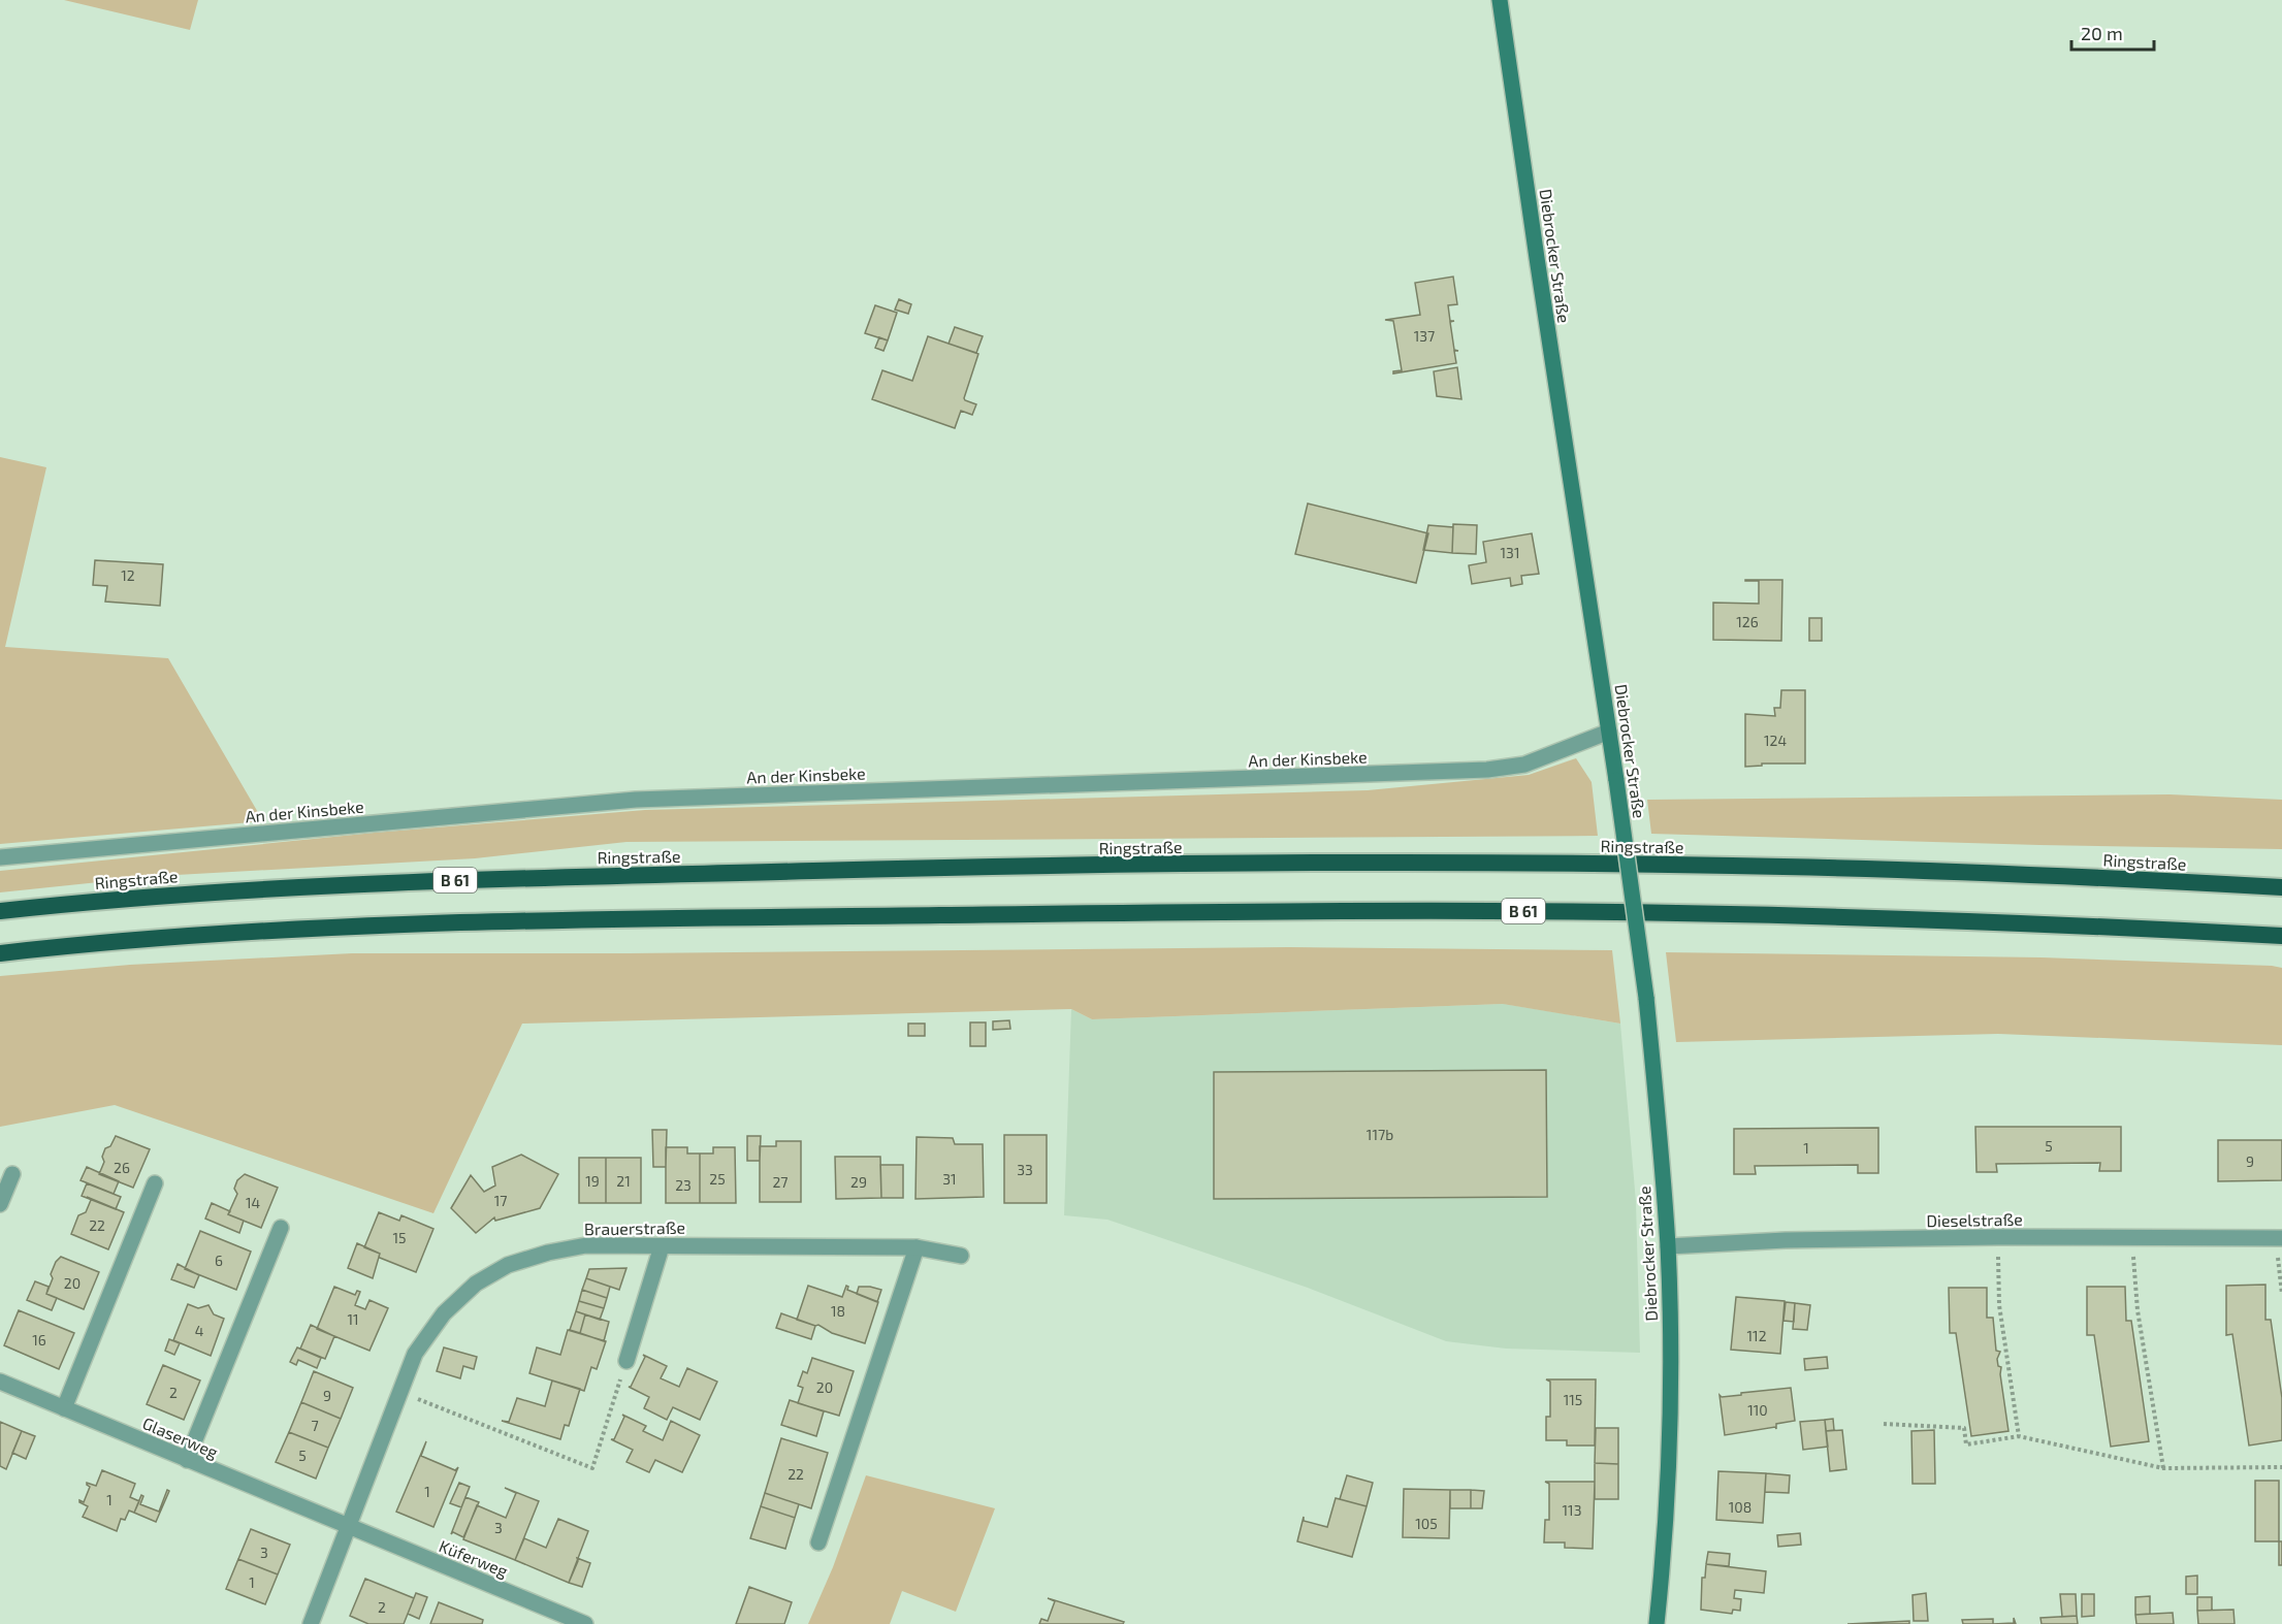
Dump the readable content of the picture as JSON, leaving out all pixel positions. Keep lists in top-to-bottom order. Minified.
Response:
{"streets":{"highway":["Ringstraße","B 61"],"main road":["Diebrocker Straße"],"street":["An der Kinsbeke","Dieselstraße","Brauerstraße","Glaserweg","Küferweg"]},"crossings":[["Diebrocker Straße","An der Kinsbeke"],["Diebrocker Straße","Dieselstraße"],["Brauerstraße","Glaserweg"],["Brauerstraße","Küferweg"],["Glaserweg","Küferweg"]],"house_numbers":["137","131","12","126","124","117b","5","1","9","26","33","25","31","19","21","27","29","23","17","14","22","15","6","20","18","11","4","112","16","20","2","9","115","110","7","5","22","1","1","108","113","105","3","3","1","2"],"scale_bar":"20 m"}
